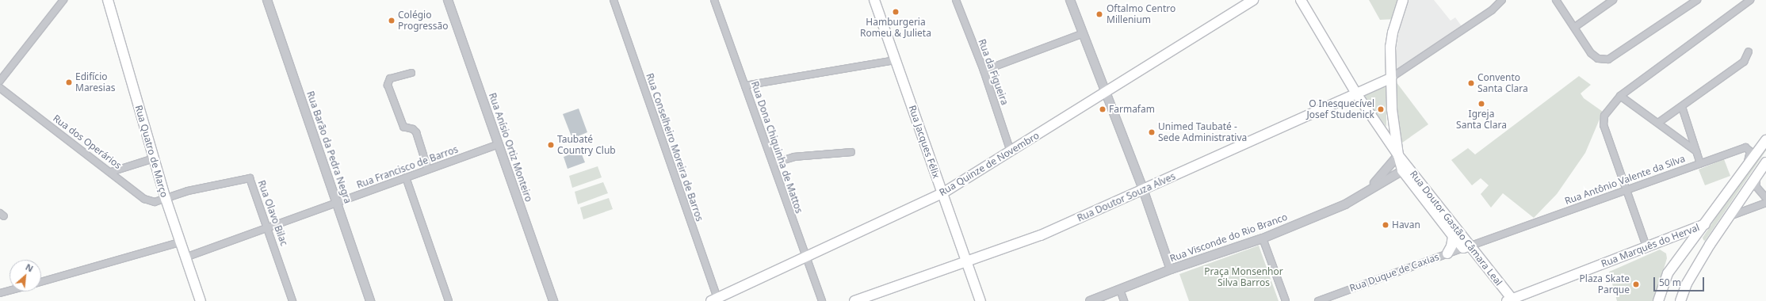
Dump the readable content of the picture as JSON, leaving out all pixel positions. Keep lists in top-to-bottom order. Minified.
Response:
{"streets":{"main road":["Rua Jacques Félix","Rua Quatro de Março","Rua Quinze de Novembro","Rua Doutor Souza Alves","Rua Doutor Gastão Câmara Leal","Rua Marquês do Herval"],"street":["Rua da Figueira","Rua dos Operários","Rua Barão da Pedra Negra","Rua Anísio Ortiz Monteiro","Rua Conselheiro Moreira de Barros","Rua Dona Chiquinha de Mattos","Rua Francisco de Barros","Rua Antônio Valente da Silva","Rua Olavo Bilac","Rua Visconde do Rio Branco","Rua Duque de Caxias"]},"crossings":[["Rua da Figueira","Rua Quinze de Novembro"],["Rua dos Operários","Rua Quatro de Março"],["Rua dos Operários","Rua Olavo Bilac"],["Rua Jacques Félix","Rua Quinze de Novembro"],["Rua Jacques Félix","Rua Doutor Souza Alves"],["Rua Barão da Pedra Negra","Rua Francisco de Barros"],["Rua Anísio Ortiz Monteiro","Rua Francisco de Barros"],["Rua Conselheiro Moreira de Barros","Rua Quinze de Novembro"],["Rua Dona Chiquinha de Mattos","Rua Quinze de Novembro"],["Rua Quatro de Março","Rua Francisco de Barros"],["Rua Quatro de Março","Rua Olavo Bilac"],["Rua Francisco de Barros","Rua Olavo Bilac"],["Rua Antônio Valente da Silva","Rua Doutor Gastão Câmara Leal"],["Rua Antônio Valente da Silva","Rua Duque de Caxias"],["Rua Doutor Gastão Câmara Leal","Rua Visconde do Rio Branco"],["Rua Doutor Gastão Câmara Leal","Rua Marquês do Herval"],["Rua Doutor Gastão Câmara Leal","Rua Duque de Caxias"]],"parks":["Praça Monsenhor Silva Barros"],"places":["Hamburgeria Romeu & Julieta","Oftalmo Centro Millenium","Colégio Progressão","Edifício Maresias","Convento Santa Clara","Igreja Santa Clara","Farmafam","O Inesquecível Josef Studenick","Unimed Taubaté - Sede Administrativa","Taubaté Country Club","Havan","Plaza Skate Parque"],"scale_bar":"50 m","north":"top right"}
